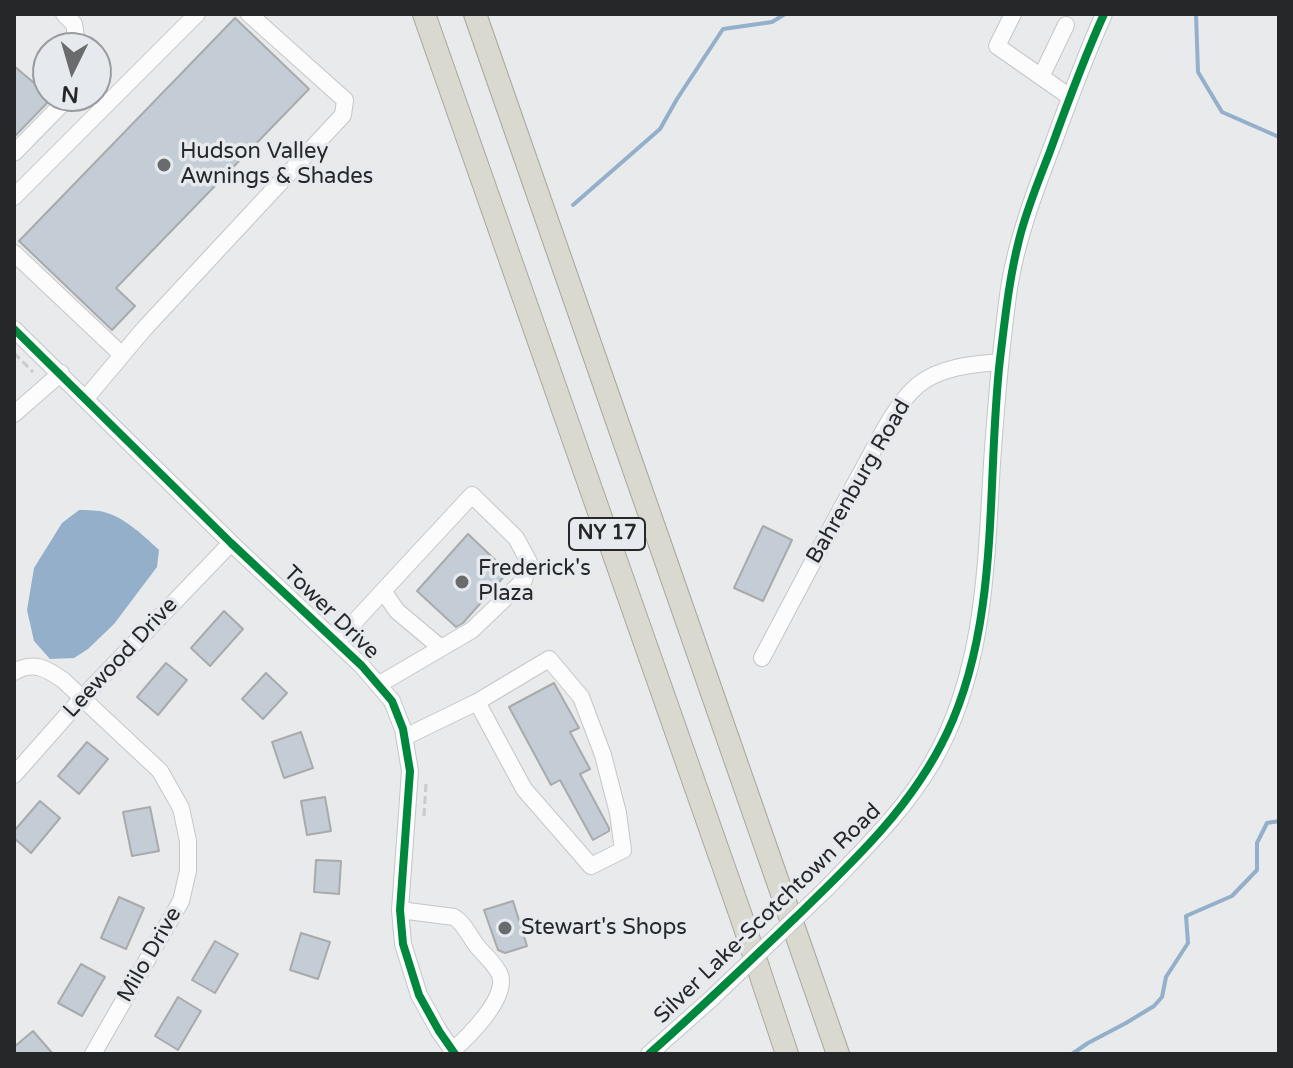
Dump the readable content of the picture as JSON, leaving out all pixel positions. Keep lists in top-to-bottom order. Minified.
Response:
{"streets":{"highway":["NY 17"],"street":["Bahrenburg Road","Tower Drive","Leewood Drive","Silver Lake-Scotchtown Road","Milo Drive"]},"crossings":[["Bahrenburg Road","Silver Lake-Scotchtown Road"],["Tower Drive","Leewood Drive"],["Leewood Drive","Milo Drive"]],"places":["Hudson Valley Awnings & Shades","Frederick's Plaza","Stewart's Shops"],"north":"bottom"}
